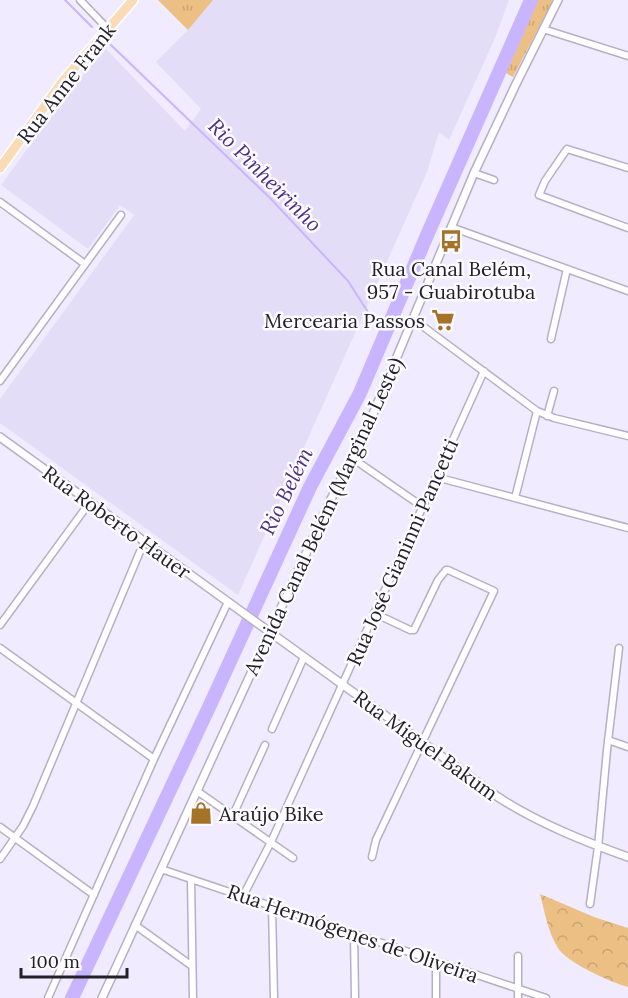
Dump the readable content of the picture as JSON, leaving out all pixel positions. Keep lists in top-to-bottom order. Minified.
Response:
{"streets":{"main road":["Rua Anne Frank"],"street":["Avenida Canal Belém (Marginal Leste)","Rua Roberto Hauer","Rua José Gianinni Pancetti","Rua Miguel Bakum","Rua Hermógenes de Oliveira"]},"crossings":[["Avenida Canal Belém (Marginal Leste)","Rua Roberto Hauer"],["Avenida Canal Belém (Marginal Leste)","Rua Miguel Bakum"],["Avenida Canal Belém (Marginal Leste)","Rua Hermógenes de Oliveira"],["Rua Roberto Hauer","Rua Miguel Bakum"],["Rua José Gianinni Pancetti","Rua Miguel Bakum"],["Rua José Gianinni Pancetti","Rua Hermógenes de Oliveira"]],"water":["Rio Pinheirinho","Rio Belém"],"places":{"bus stop":["Rua Canal Belém, 957 - Guabirotuba"],"supermarket":["Mercearia Passos"],"shop":["Araújo Bike"]},"scale_bar":"100 m"}
